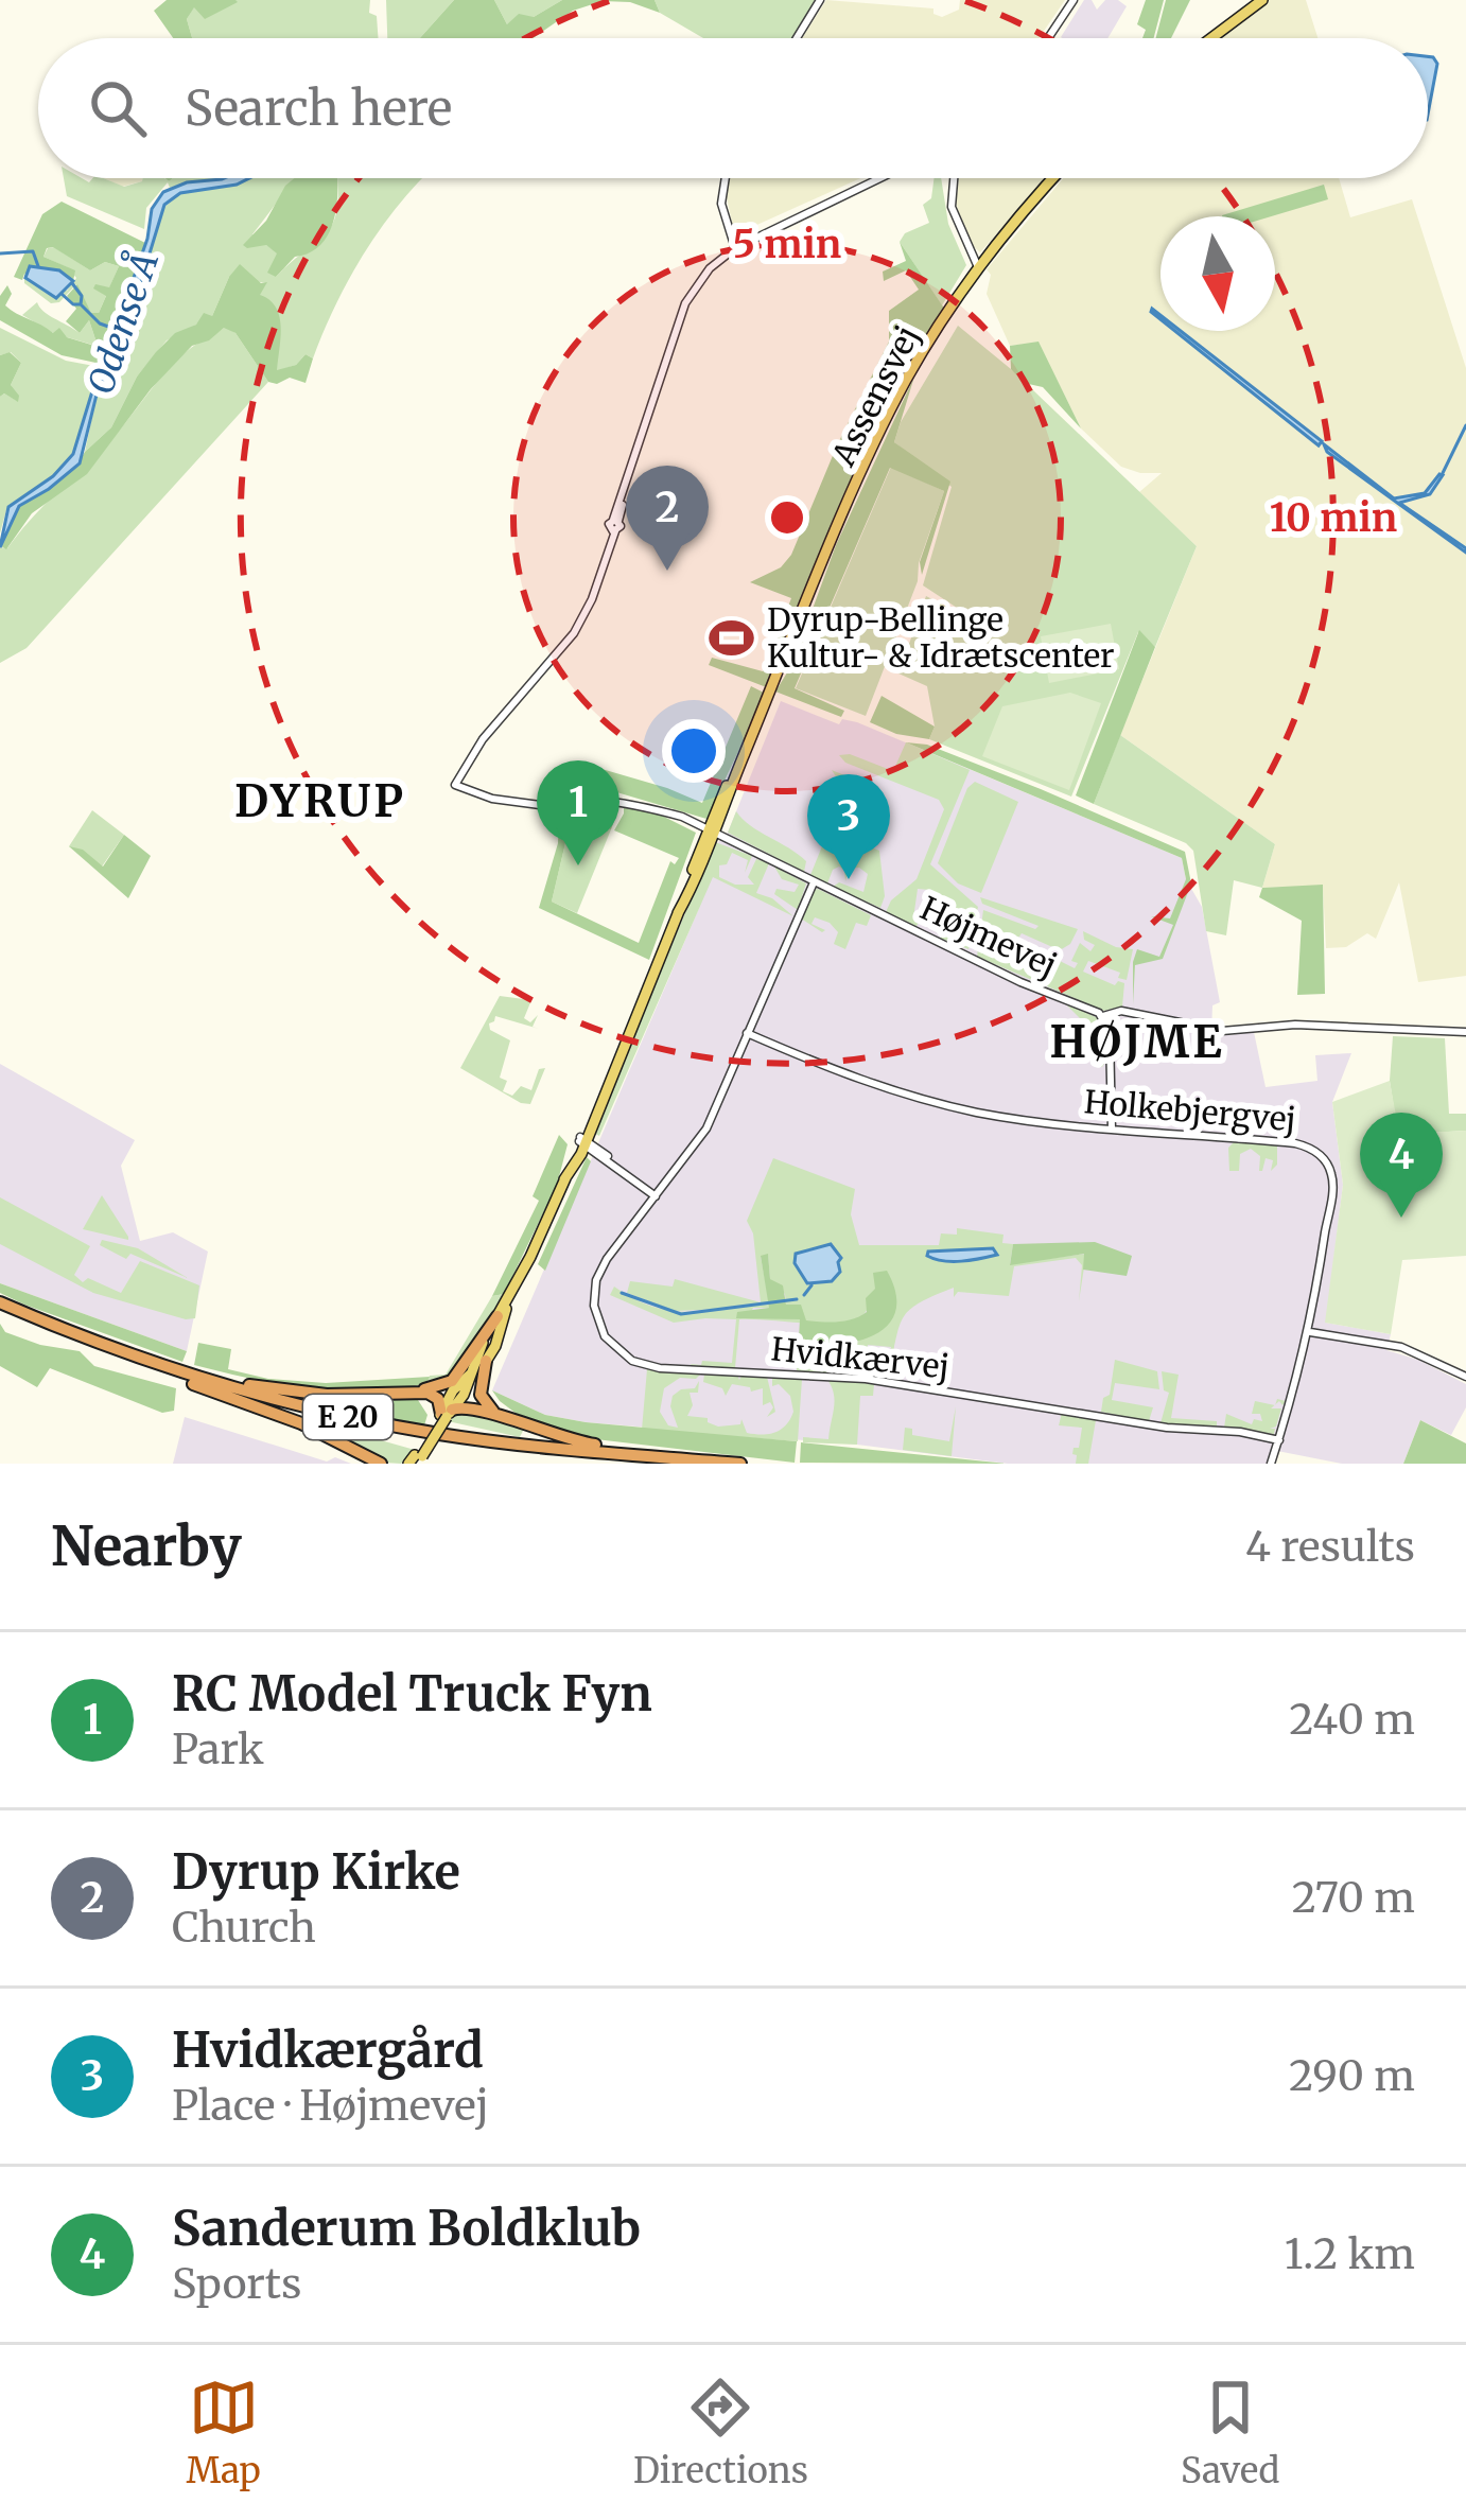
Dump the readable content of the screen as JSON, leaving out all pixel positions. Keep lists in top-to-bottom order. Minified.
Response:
{"streets":{"highway":["E 20"],"main road":["Assensvej"],"street":["Højmevej","Holkebjergvej","Hvidkærvej"]},"crossings":[["Assensvej","Højmevej"],["Højmevej","Hvidkærvej"],["Holkebjergvej","Hvidkærvej"]],"districts":["DYRUP","HØJME"],"water":["Odense Å"],"places":{"sports":["Dyrup-Bellinge Kultur- & Idrætscenter"]},"north":"bottom","page":{"search":"Search here","pins":["2","1","3","4"],"heading":["Nearby","4 results"],"list":[{"mark":"1","name":"RC Model Truck Fyn","note":"Park","value":"240 m"},{"mark":"2","name":"Dyrup Kirke","note":"Church","value":"270 m"},{"mark":"3","name":"Hvidkærgård","note":"Place · Højmevej","value":"290 m"},{"mark":"4","name":"Sanderum Boldklub","note":"Sports","value":"1.2 km"}],"nav":["Map","Directions","Saved"]},"rings":["5 min","10 min"]}
